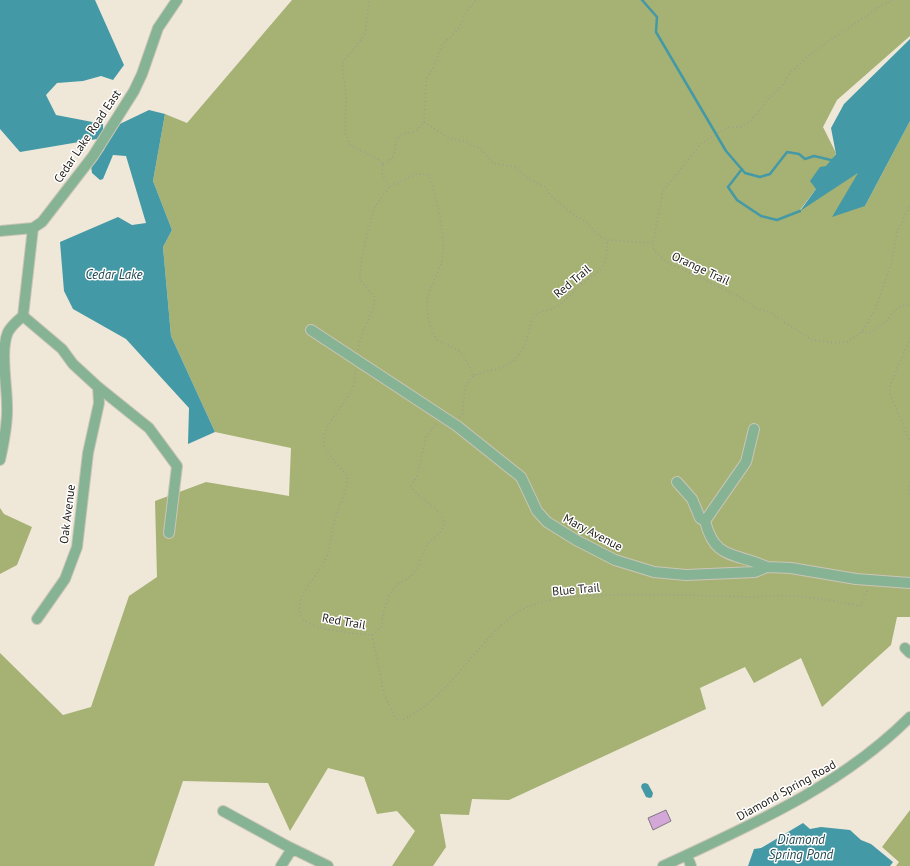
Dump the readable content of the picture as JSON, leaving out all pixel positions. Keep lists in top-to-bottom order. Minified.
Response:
{"streets":{"street":["Cedar Lake Road East","Oak Avenue","Mary Avenue","Diamond Spring Road"],"path":["Orange Trail","Red Trail","Blue Trail"]},"crossings":[["Red Trail","Mary Avenue"],["Red Trail","Blue Trail"],["Mary Avenue","Blue Trail"]],"water":["Cedar Lake","Diamond Spring Pond"]}
